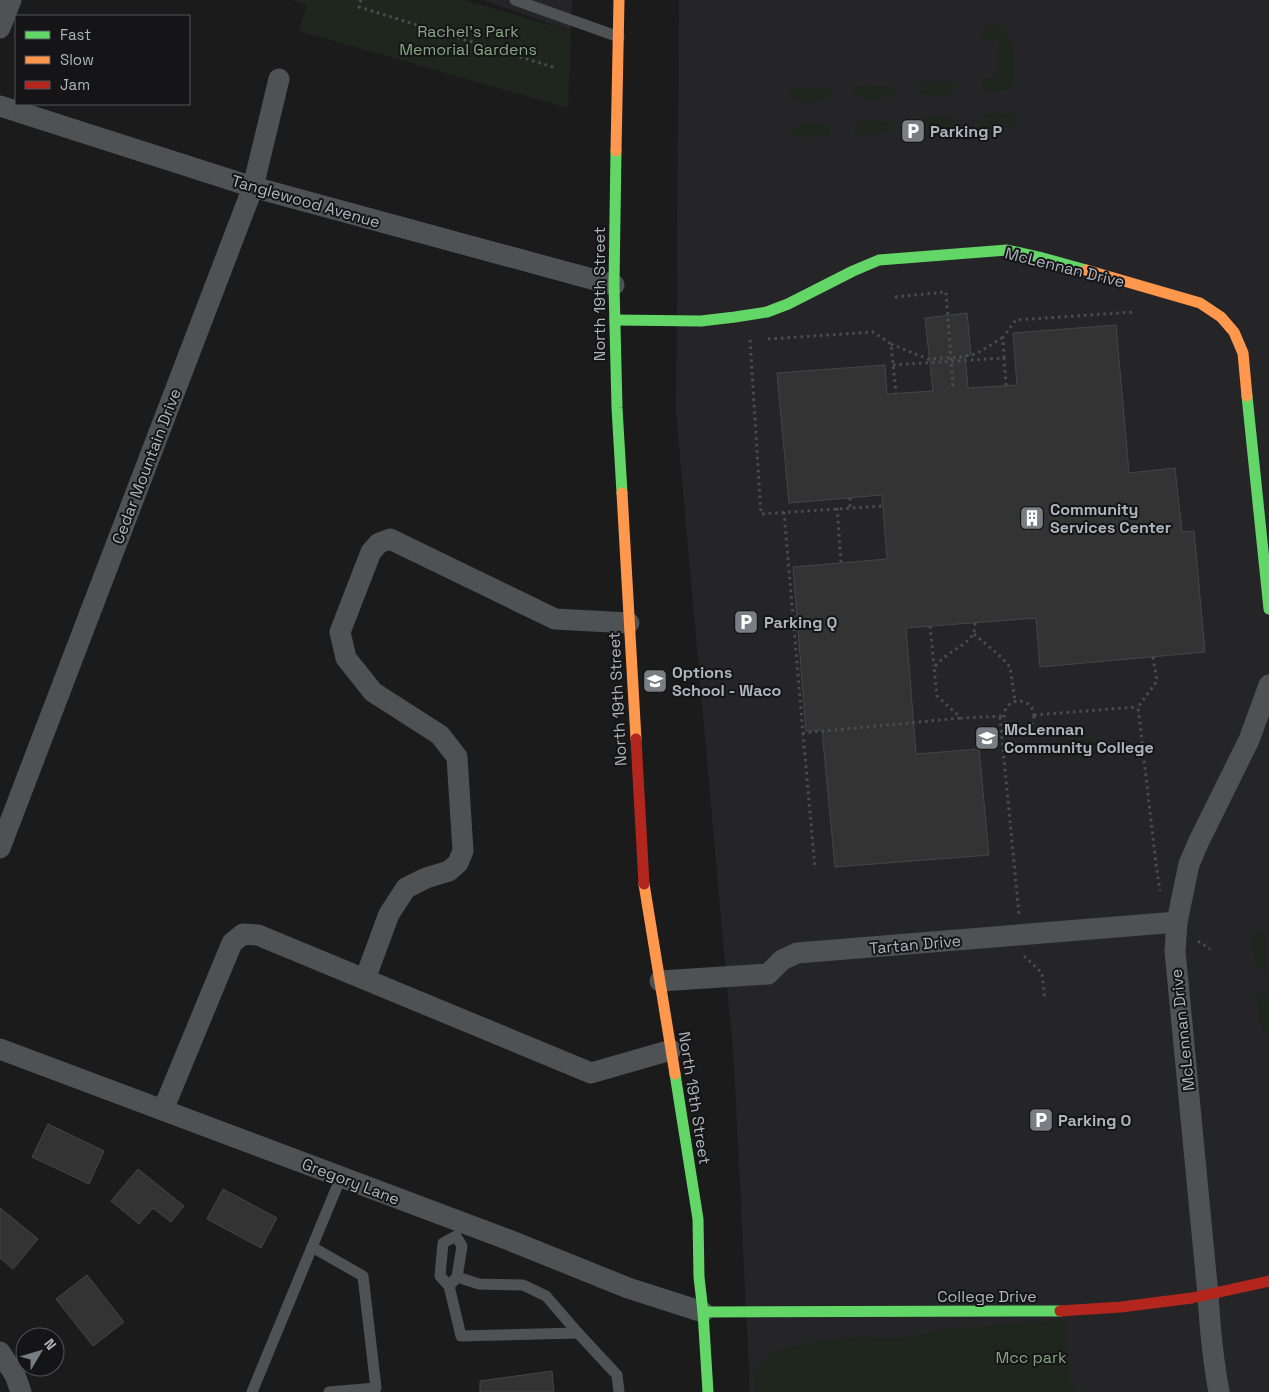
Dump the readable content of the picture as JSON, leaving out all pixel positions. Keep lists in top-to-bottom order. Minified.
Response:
{"streets":{"street":["Tanglewood Avenue","McLennan Drive","North 19th Street","Cedar Mountain Drive","Tartan Drive","Gregory Lane","College Drive"]},"crossings":[["Tanglewood Avenue","North 19th Street"],["Tanglewood Avenue","Cedar Mountain Drive"],["McLennan Drive","North 19th Street"],["McLennan Drive","Tartan Drive"],["McLennan Drive","College Drive"],["North 19th Street","Tartan Drive"],["North 19th Street","Gregory Lane"],["North 19th Street","College Drive"],["Gregory Lane","College Drive"]],"parks":["Rachel's Park Memorial Gardens","Mcc park"],"places":{"parking":["Parking P","Parking Q","Parking O"],"building":["Community Services Center"],"school or university":["Options School - Waco","McLennan Community College"]},"legend":["Fast","Slow","Jam"],"north":"top right"}
